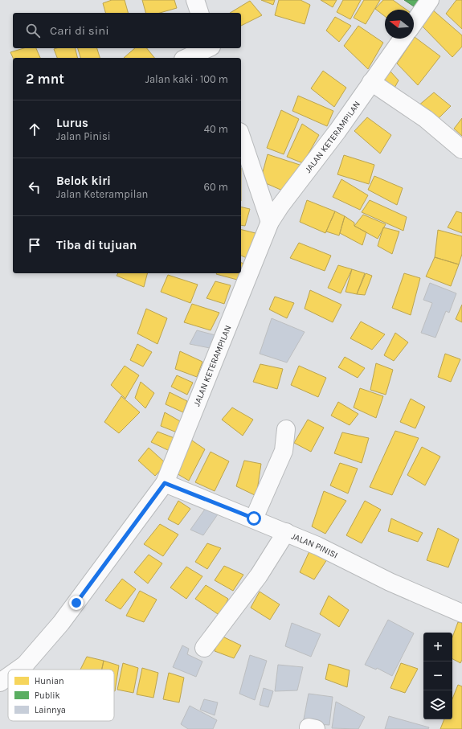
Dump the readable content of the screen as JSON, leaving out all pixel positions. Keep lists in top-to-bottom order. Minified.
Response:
{"streets":{"street":["JALAN KETERAMPILAN","JALAN PINISI"]},"crossings":[["JALAN KETERAMPILAN","JALAN PINISI"]],"legend":["Hunian","Publik","Lainnya"],"north":"left","page":{"search":"Cari di sini","heading":["2 mnt","Jalan kaki · 100 m"],"list":[["Lurus","Jalan Pinisi","40 m"],["Belok kiri","Jalan Keterampilan","60 m"],"Tiba di tujuan"],"map_buttons":["+","−"]}}
